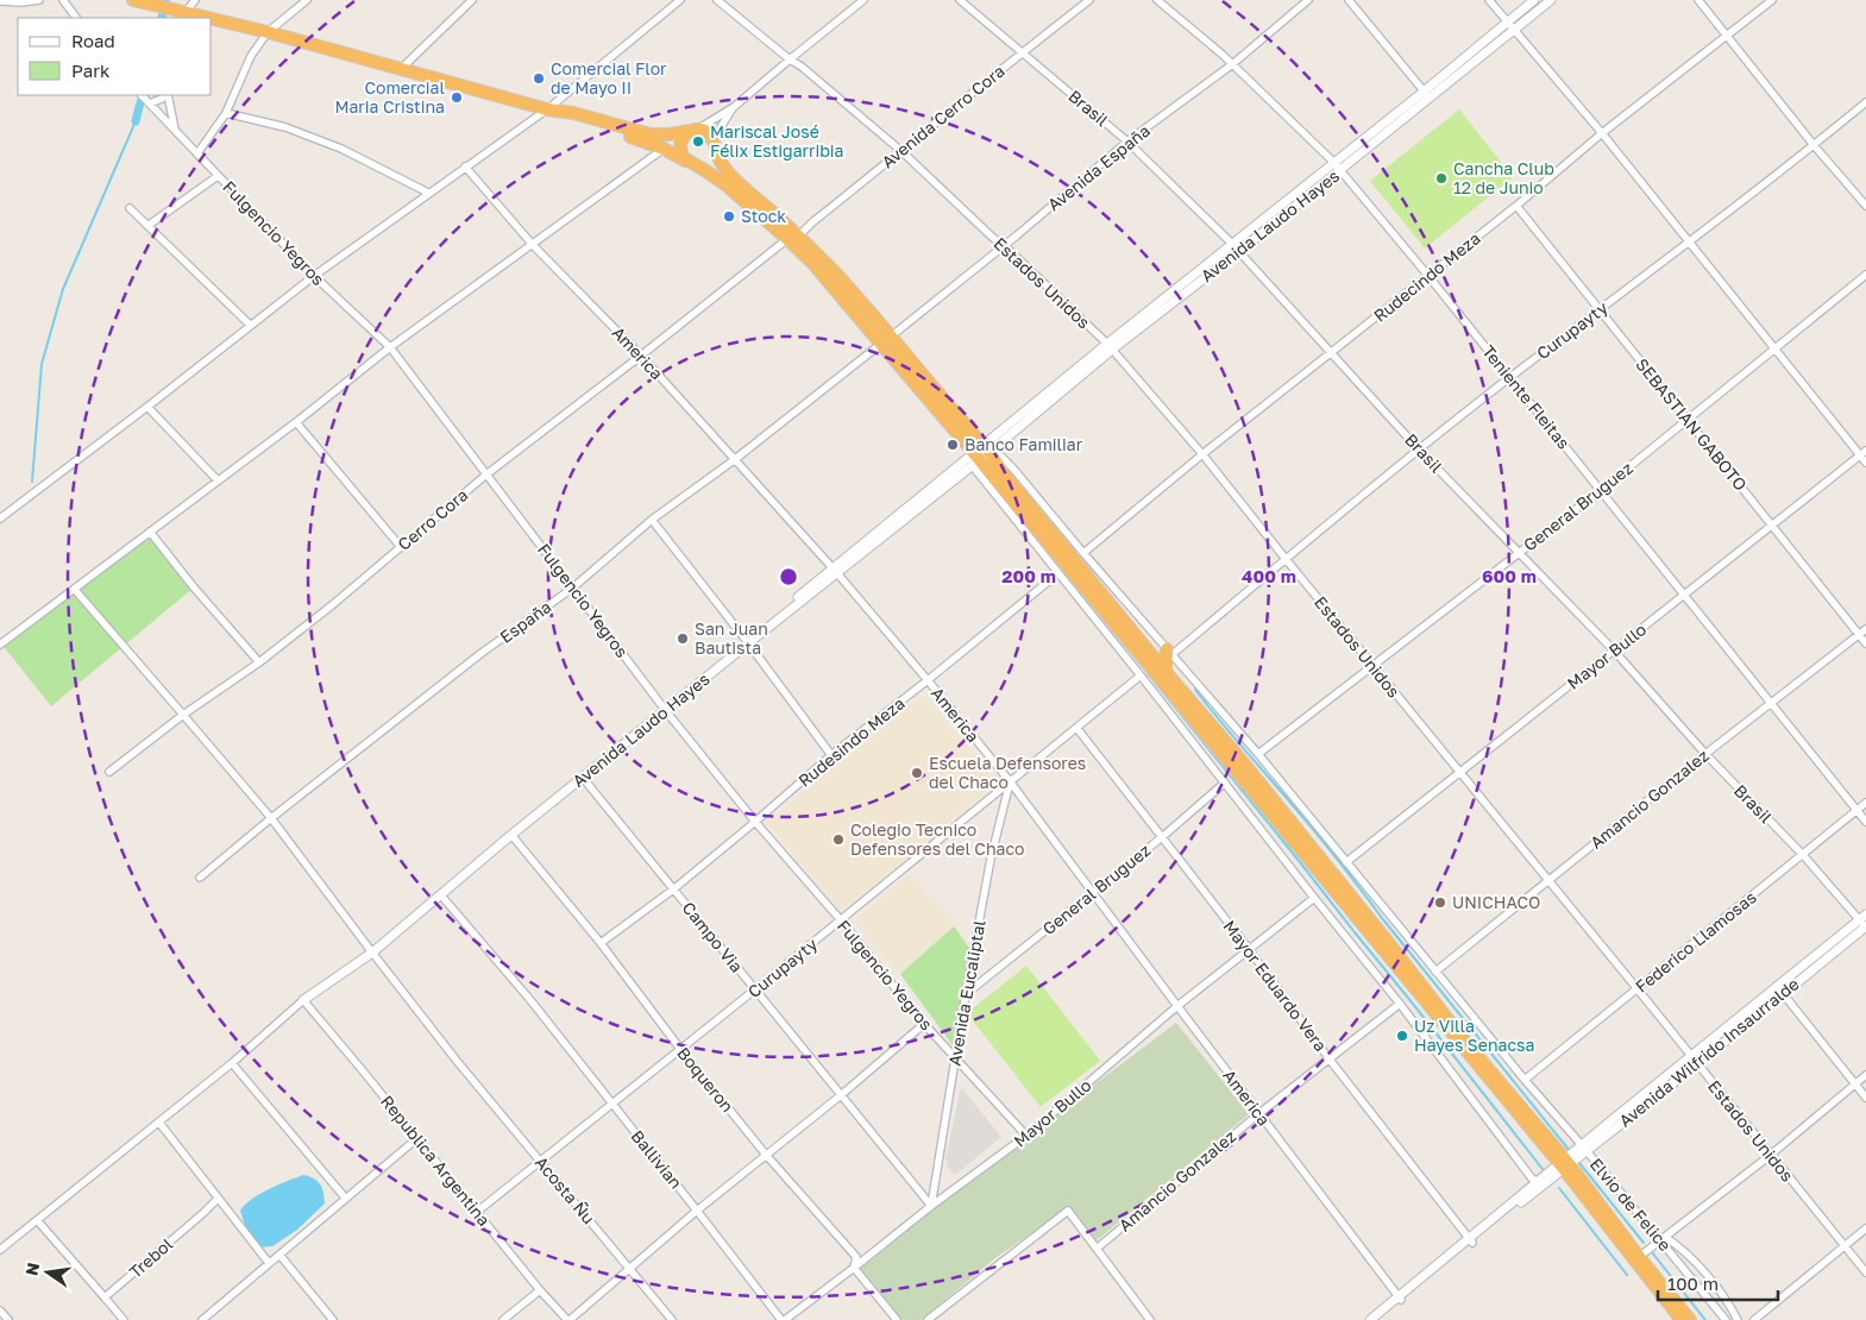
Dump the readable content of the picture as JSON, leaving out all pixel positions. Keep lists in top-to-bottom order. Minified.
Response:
{"streets":{"street":["Brasil","Avenida Cerro Cora","Avenida España","Avenida Laudo Hayes","Fulgencio Yegros","Rudecindo Meza","Estados Unidos","Curupayty","America","Teniente Fleitas","SEBASTIAN GABOTO","General Bruguez","Cerro Cora","España","Mayor Bullo","Rudesindo Meza","Amancio Gonzalez","Campo Via","Federico Llamosas","Mayor Eduardo Vera","Avenida Eucaliptal","Avenida Wilfrido Insaurralde","Boqueron","Ballivian","Republica Argentina","Acosta Ñu","Elvio de Felice","Trebol"]},"crossings":[["Brasil","Avenida Cerro Cora"],["Brasil","Avenida España"],["Brasil","Avenida Laudo Hayes"],["Brasil","Rudecindo Meza"],["Brasil","Curupayty"],["Brasil","General Bruguez"],["Brasil","Mayor Bullo"],["Brasil","Amancio Gonzalez"],["Brasil","Federico Llamosas"],["Brasil","Avenida Wilfrido Insaurralde"],["Avenida Cerro Cora","Estados Unidos"],["Avenida Cerro Cora","Cerro Cora"],["Avenida España","Estados Unidos"],["Avenida España","Teniente Fleitas"],["Avenida España","España"],["Avenida Laudo Hayes","Fulgencio Yegros"],["Avenida Laudo Hayes","Estados Unidos"],["Avenida Laudo Hayes","America"],["Avenida Laudo Hayes","Teniente Fleitas"],["Avenida Laudo Hayes","Campo Via"],["Avenida Laudo Hayes","Boqueron"],["Avenida Laudo Hayes","Ballivian"],["Avenida Laudo Hayes","Republica Argentina"],["Avenida Laudo Hayes","Acosta Ñu"],["Avenida Laudo Hayes","Elvio de Felice"],["Fulgencio Yegros","Curupayty"],["Fulgencio Yegros","Cerro Cora"],["Fulgencio Yegros","España"],["Fulgencio Yegros","Mayor Bullo"],["Fulgencio Yegros","Rudesindo Meza"],["Fulgencio Yegros","Avenida Eucaliptal"],["Rudecindo Meza","Estados Unidos"],["Rudecindo Meza","Teniente Fleitas"],["Rudecindo Meza","SEBASTIAN GABOTO"],["Rudecindo Meza","Elvio de Felice"],["Estados Unidos","Curupayty"],["Estados Unidos","General Bruguez"],["Estados Unidos","Mayor Bullo"],["Estados Unidos","Amancio Gonzalez"],["Estados Unidos","Federico Llamosas"],["Estados Unidos","Avenida Wilfrido Insaurralde"],["Curupayty","America"],["Curupayty","Teniente Fleitas"],["Curupayty","SEBASTIAN GABOTO"],["Curupayty","Campo Via"],["Curupayty","Mayor Eduardo Vera"],["Curupayty","Avenida Eucaliptal"],["Curupayty","Boqueron"],["Curupayty","Ballivian"],["Curupayty","Republica Argentina"],["Curupayty","Acosta Ñu"],["Curupayty","Elvio de Felice"],["America","General Bruguez"],["America","Cerro Cora"],["America","España"],["America","Mayor Bullo"],["America","Rudesindo Meza"],["America","Amancio Gonzalez"],["America","Avenida Eucaliptal"],["Teniente Fleitas","General Bruguez"],["Teniente Fleitas","Mayor Bullo"],["Teniente Fleitas","Amancio Gonzalez"],["Teniente Fleitas","Federico Llamosas"],["SEBASTIAN GABOTO","General Bruguez"],["SEBASTIAN GABOTO","Mayor Bullo"],["SEBASTIAN GABOTO","Amancio Gonzalez"],["General Bruguez","Mayor Eduardo Vera"],["General Bruguez","Avenida Eucaliptal"],["General Bruguez","Elvio de Felice"],["España","Acosta Ñu"],["Mayor Bullo","Campo Via"],["Mayor Bullo","Mayor Eduardo Vera"],["Mayor Bullo","Avenida Eucaliptal"],["Mayor Bullo","Boqueron"],["Mayor Bullo","Ballivian"],["Mayor Bullo","Elvio de Felice"],["Rudesindo Meza","Campo Via"],["Rudesindo Meza","Boqueron"],["Amancio Gonzalez","Mayor Eduardo Vera"],["Amancio Gonzalez","Elvio de Felice"],["Campo Via","Avenida Eucaliptal"],["Federico Llamosas","Elvio de Felice"],["Mayor Eduardo Vera","Avenida Wilfrido Insaurralde"],["Avenida Wilfrido Insaurralde","Elvio de Felice"]],"places":["Comercial Flor de Mayo II","Comercial Maria Cristina","Mariscal José Félix Estigarribia","Cancha Club 12 de Junio","Stock","Banco Familiar","San Juan Bautista","Escuela Defensores del Chaco","Colegio Tecnico Defensores del Chaco","UNICHACO","Uz Villa Hayes Senacsa"],"legend":["Road","Park"],"scale_bar":"100 m","north":"left","rings":["200 m","400 m","600 m"]}
